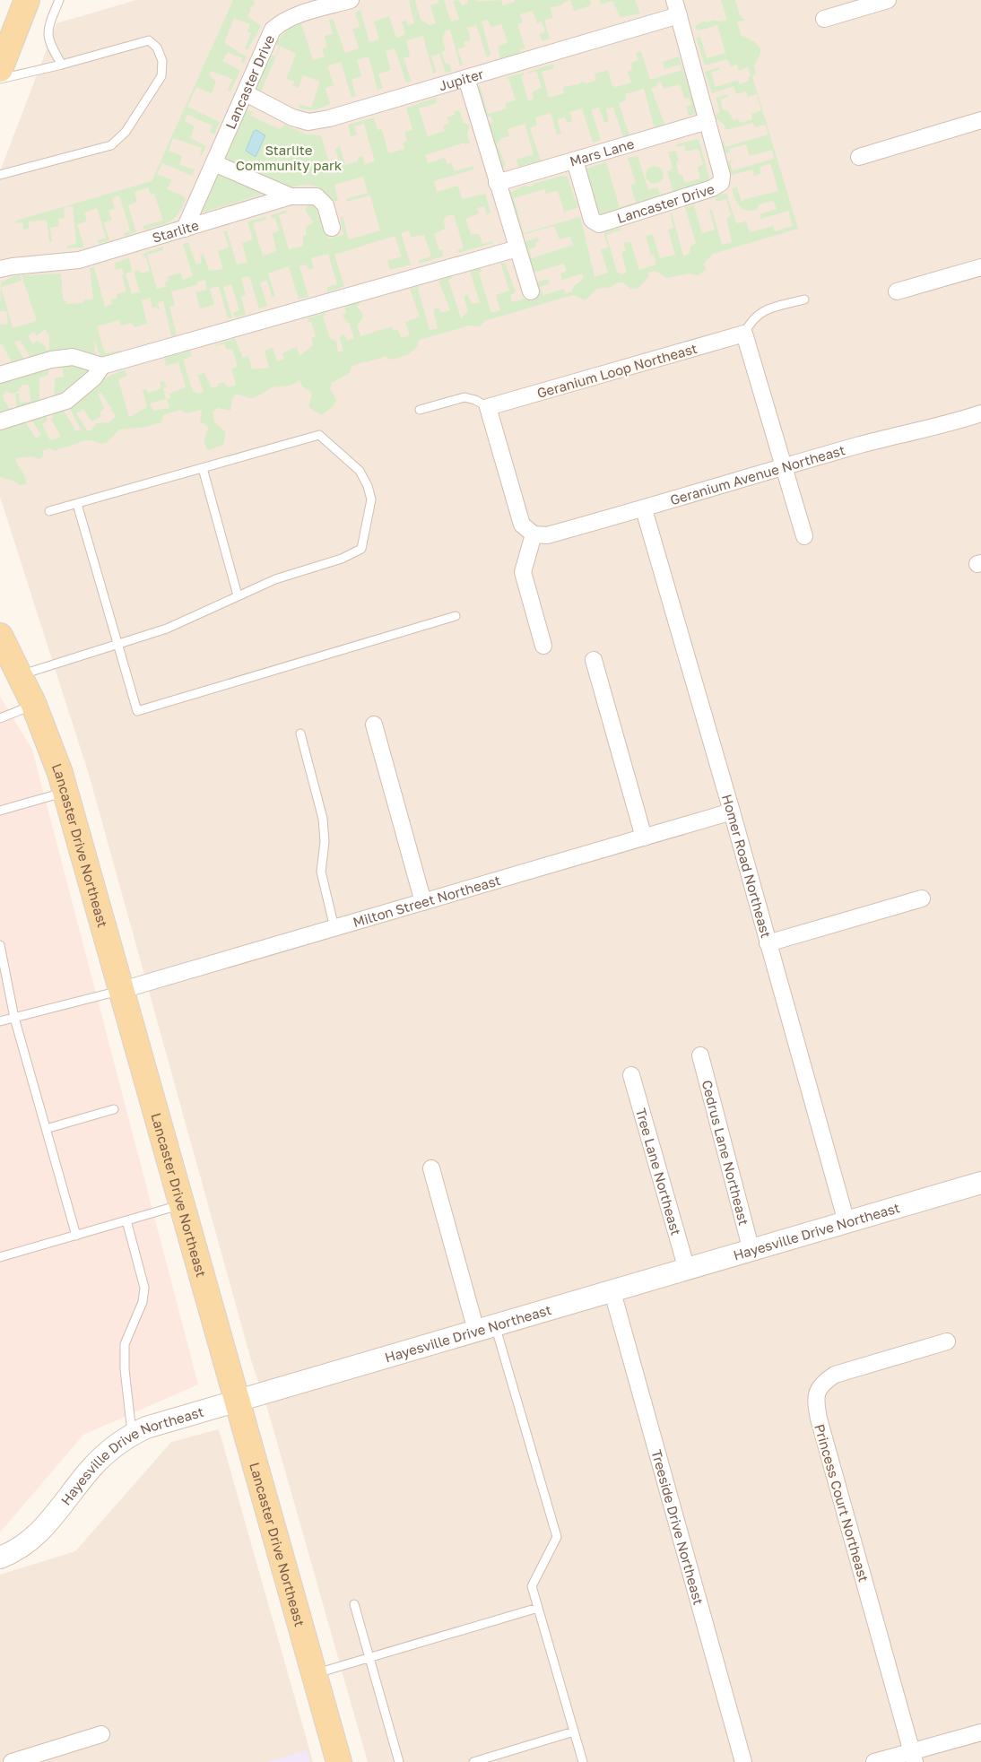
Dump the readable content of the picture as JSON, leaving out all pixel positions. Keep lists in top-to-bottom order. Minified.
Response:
{"streets":{"main road":["Lancaster Drive Northeast"],"street":["Jupiter","Lancaster Drive","Mars Lane","Starlite","Geranium Loop Northeast","Geranium Avenue Northeast","Homer Road Northeast","Milton Street Northeast","Cedrus Lane Northeast","Tree Lane Northeast","Hayesville Drive Northeast","Princess Court Northeast","Treeside Drive Northeast"]},"crossings":[["Jupiter","Lancaster Drive"],["Lancaster Drive","Mars Lane"],["Lancaster Drive","Starlite"],["Geranium Avenue Northeast","Homer Road Northeast"],["Lancaster Drive Northeast","Milton Street Northeast"],["Lancaster Drive Northeast","Hayesville Drive Northeast"],["Homer Road Northeast","Milton Street Northeast"],["Homer Road Northeast","Hayesville Drive Northeast"],["Cedrus Lane Northeast","Hayesville Drive Northeast"],["Tree Lane Northeast","Hayesville Drive Northeast"],["Hayesville Drive Northeast","Treeside Drive Northeast"]],"parks":["Starlite Community park"]}
